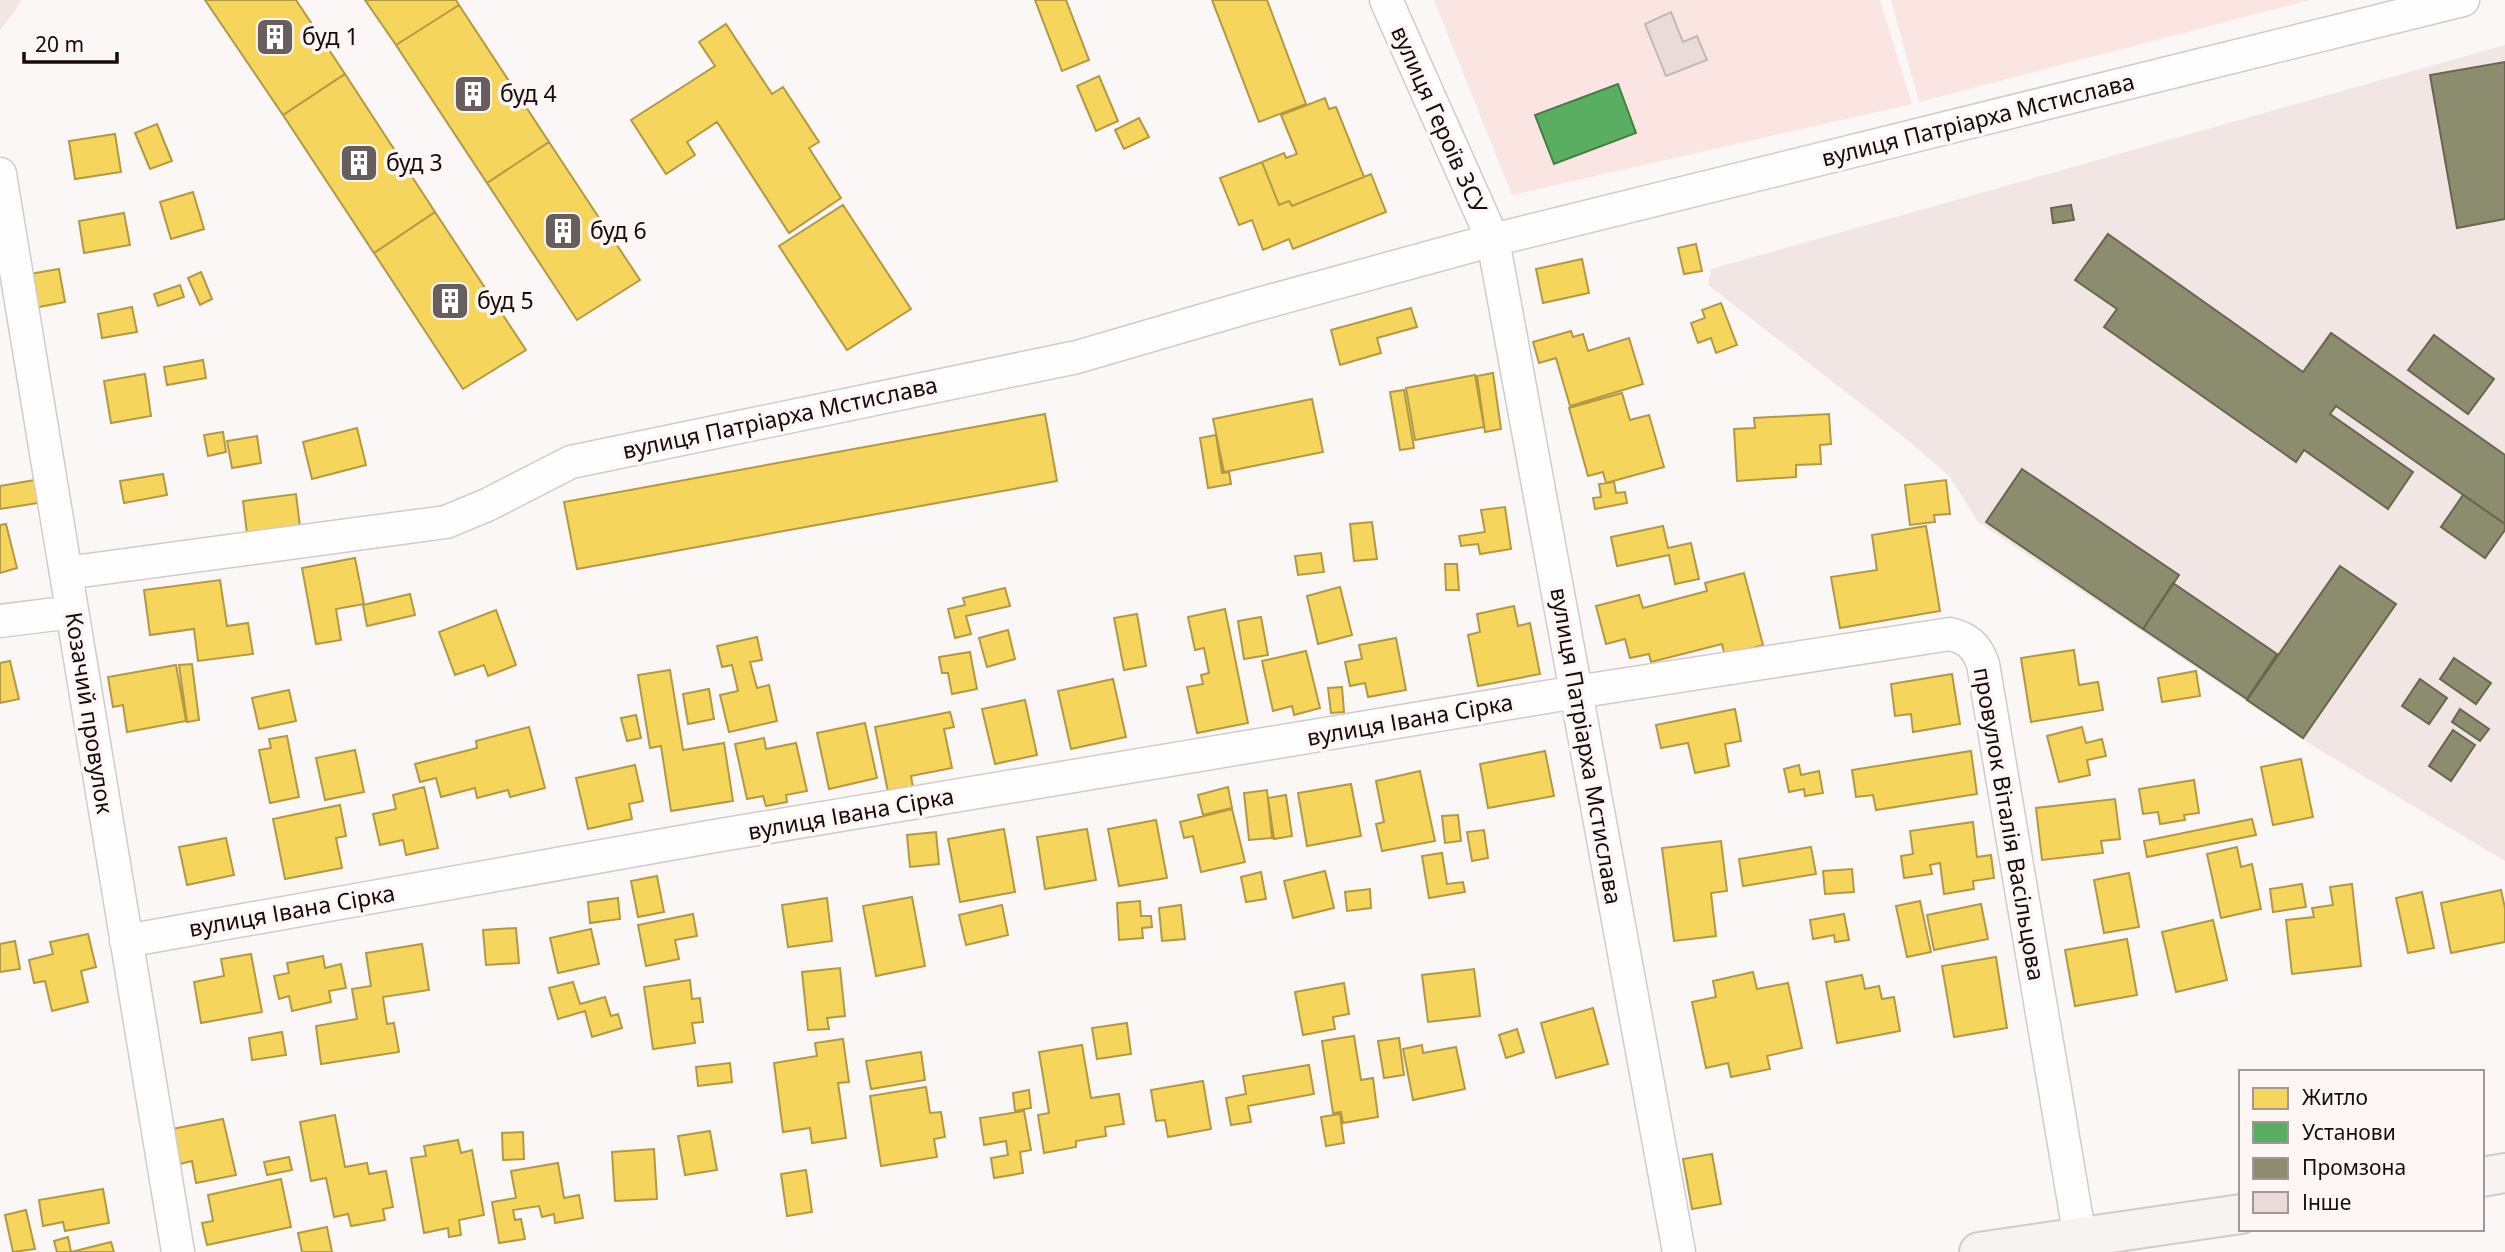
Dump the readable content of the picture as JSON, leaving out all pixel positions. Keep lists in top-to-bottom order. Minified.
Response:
{"streets":{"street":["вулиця Героїв ЗСУ","вулиця Патріарха Мстислава","Козачий провулок","вулиця Івана Сірка","провулок Віталія Васільцова"]},"crossings":[["вулиця Героїв ЗСУ","вулиця Патріарха Мстислава"],["вулиця Патріарха Мстислава","Козачий провулок"],["вулиця Патріарха Мстислава","вулиця Івана Сірка"],["вулиця Патріарха Мстислава","провулок Віталія Васільцова"],["Козачий провулок","вулиця Івана Сірка"],["вулиця Івана Сірка","провулок Віталія Васільцова"]],"places":{"building":["буд 1","буд 4","буд 3","буд 6","буд 5"]},"legend":["Житло","Установи","Промзона","Інше"],"scale_bar":"20 m"}
